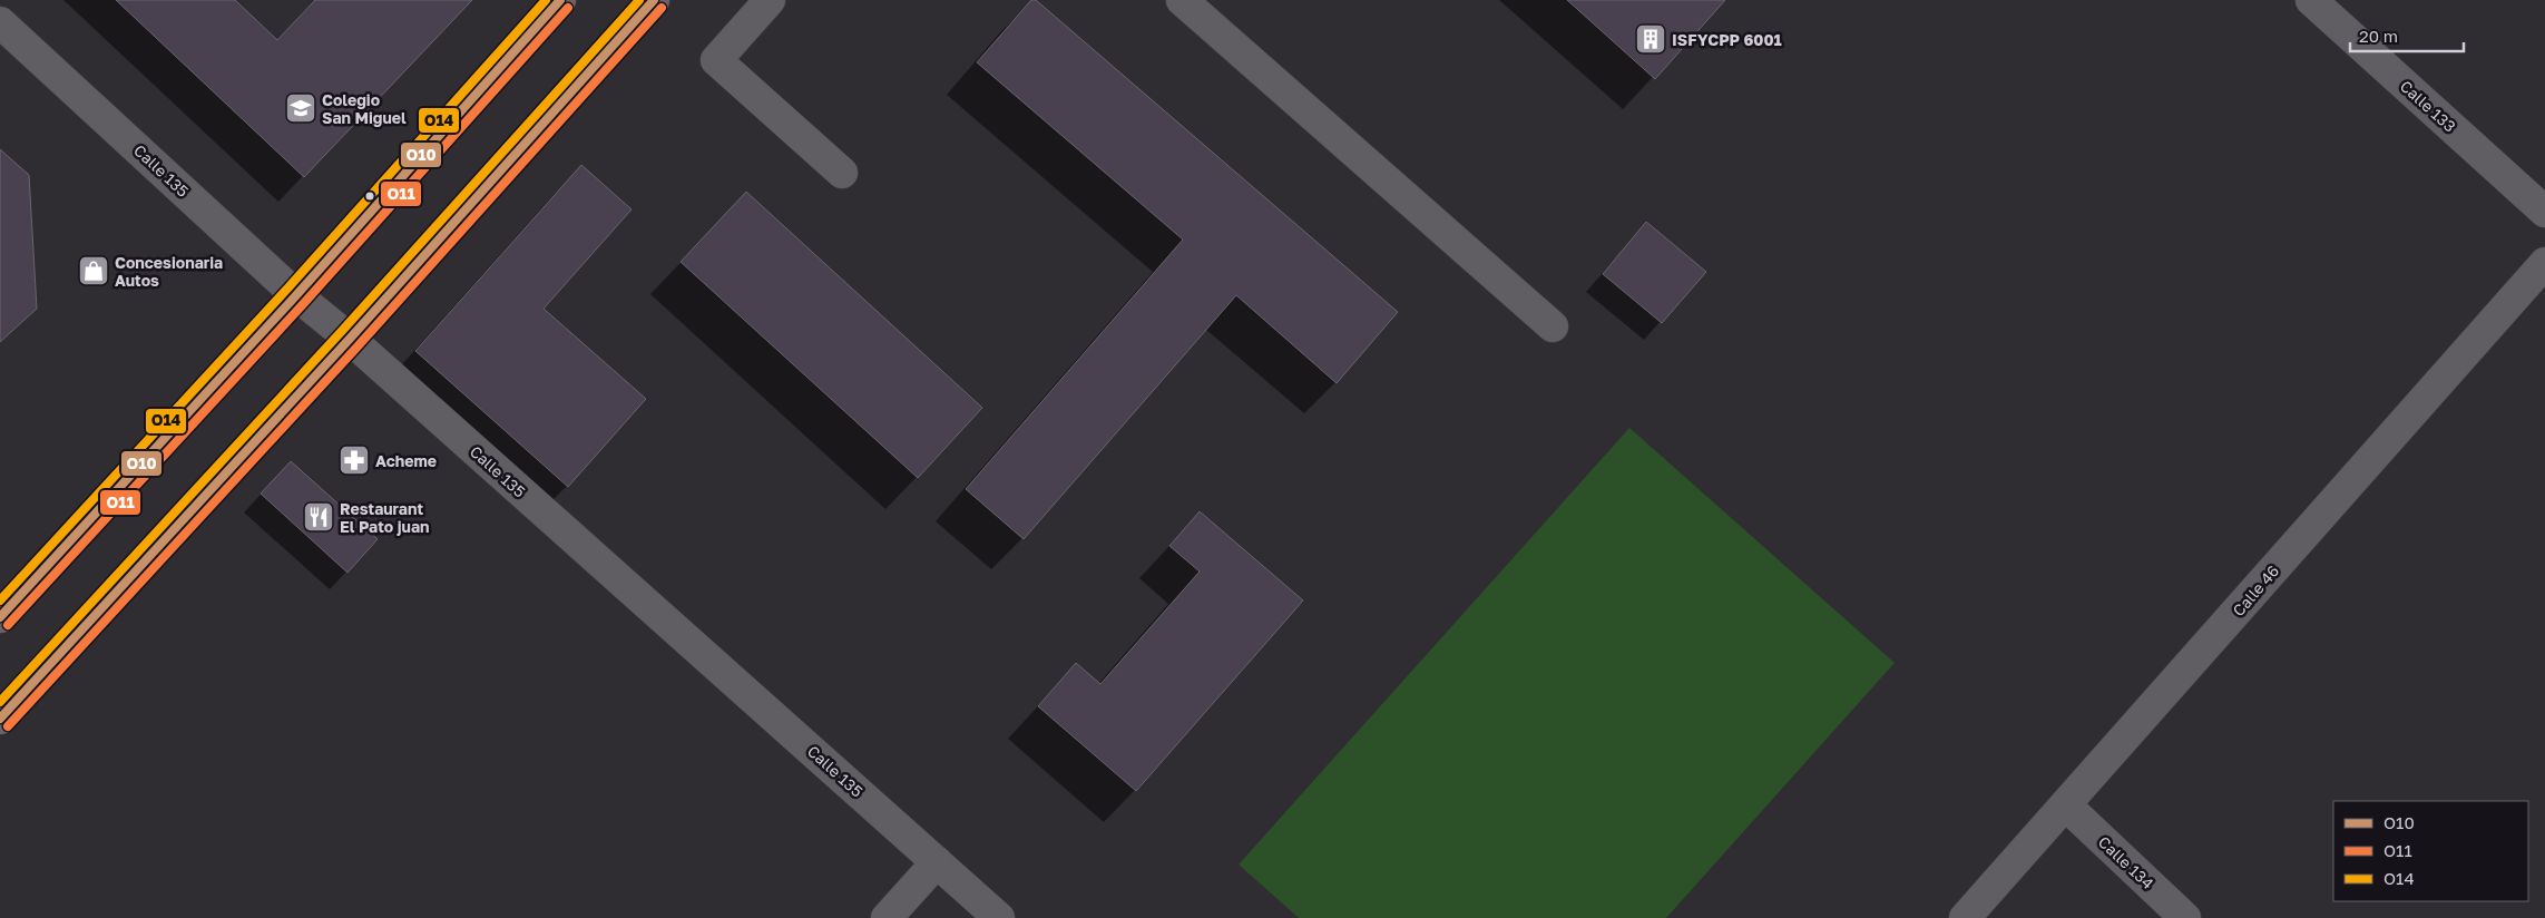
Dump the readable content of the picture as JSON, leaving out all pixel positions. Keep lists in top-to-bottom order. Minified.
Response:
{"streets":{"street":["Calle 133","Calle 135","Calle 46","Calle 134"]},"crossings":[["Calle 46","Calle 134"]],"places":{"building":["ISFYCPP 6001"],"school or university":["Colegio San Miguel"],"shop":["Concesionaria Autos"],"pharmacy":["Acheme"],"restaurant":["Restaurant El Pato juan"]},"lines":["transit line O10","transit line O14","transit line O11"],"legend":["O10","O11","O14"],"scale_bar":"20 m"}
